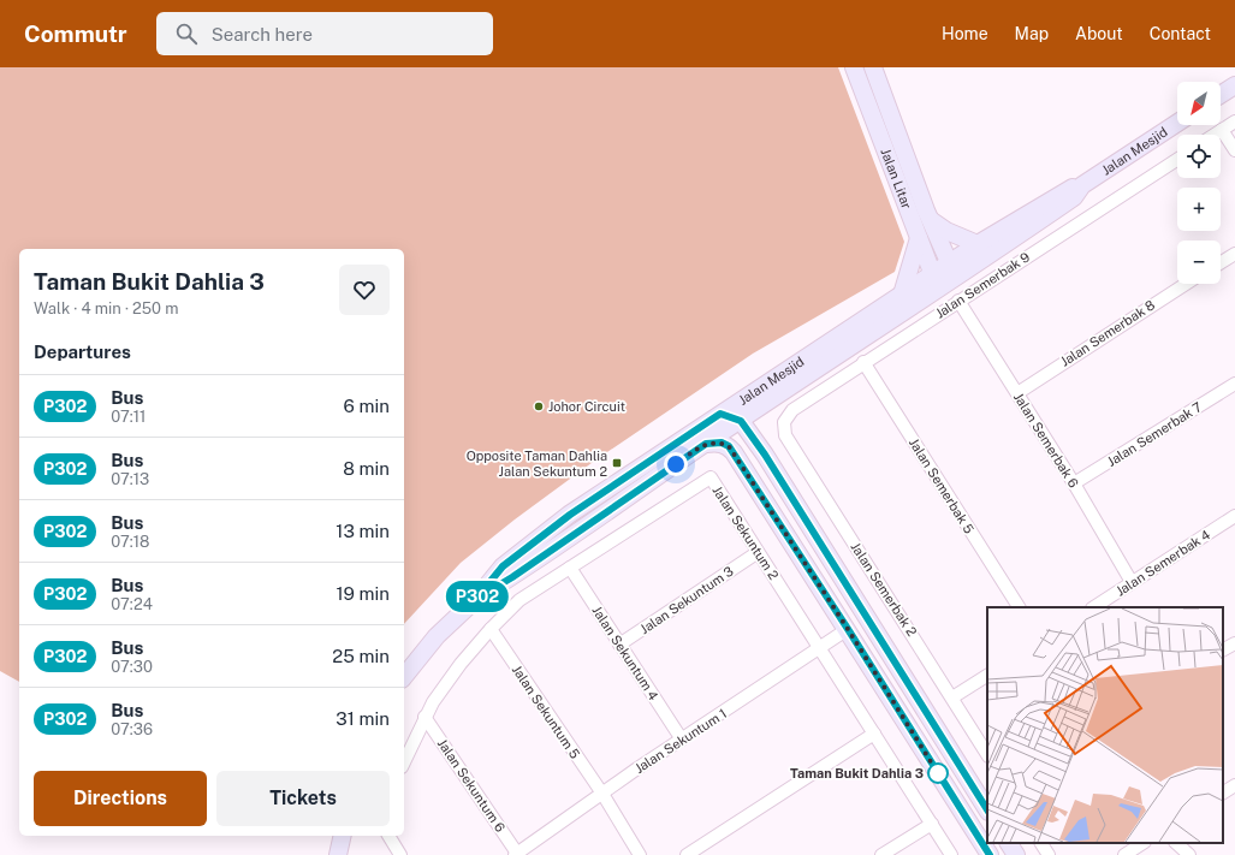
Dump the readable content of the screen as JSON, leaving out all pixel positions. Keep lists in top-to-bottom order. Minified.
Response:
{"streets":{"main road":["Jalan Mesjid","Jalan Litar"],"street":["Jalan Semerbak 9","Jalan Semerbak 8","Jalan Semerbak 7","Jalan Semerbak 6","Jalan Semerbak 5","Jalan Sekuntum 2","Jalan Semerbak 4","Jalan Semerbak 2","Jalan Sekuntum 3","Jalan Sekuntum 4","Jalan Sekuntum 5","Jalan Sekuntum 1","Jalan Sekuntum 6"]},"crossings":[["Jalan Mesjid","Jalan Litar"],["Jalan Semerbak 9","Jalan Semerbak 6"],["Jalan Semerbak 9","Jalan Semerbak 5"],["Jalan Semerbak 9","Jalan Semerbak 2"],["Jalan Semerbak 8","Jalan Semerbak 6"],["Jalan Semerbak 7","Jalan Semerbak 6"],["Jalan Semerbak 6","Jalan Semerbak 4"],["Jalan Sekuntum 2","Jalan Sekuntum 4"],["Jalan Sekuntum 2","Jalan Sekuntum 5"],["Jalan Sekuntum 2","Jalan Sekuntum 1"],["Jalan Sekuntum 2","Jalan Sekuntum 6"],["Jalan Sekuntum 3","Jalan Sekuntum 4"],["Jalan Sekuntum 4","Jalan Sekuntum 1"],["Jalan Sekuntum 5","Jalan Sekuntum 1"],["Jalan Sekuntum 1","Jalan Sekuntum 6"]],"places":{"other":["Johor Circuit","Taman Bukit Dahlia 3"],"transit":["Opposite Taman Dahlia Jalan Sekuntum 2"]},"lines":["bus line P302"],"north":"bottom left","page":{"header":"Commutr","search":"Search here","nav":["Home","Map","About","Contact"],"on_map":"P302","map_buttons":["+","−"],"heading":[["Taman Bukit Dahlia 3","Walk · 4 min · 250 m"],"Departures"],"list":[{"mark":"P302","name":"Bus","note":"07:11","value":"6 min"},{"mark":"P302","name":"Bus","note":"07:13","value":"8 min"},{"mark":"P302","name":"Bus","note":"07:18","value":"13 min"},{"mark":"P302","name":"Bus","note":"07:24","value":"19 min"},{"mark":"P302","name":"Bus","note":"07:30","value":"25 min"},{"mark":"P302","name":"Bus","note":"07:36","value":"31 min"}],"buttons":["Directions","Tickets"]}}
